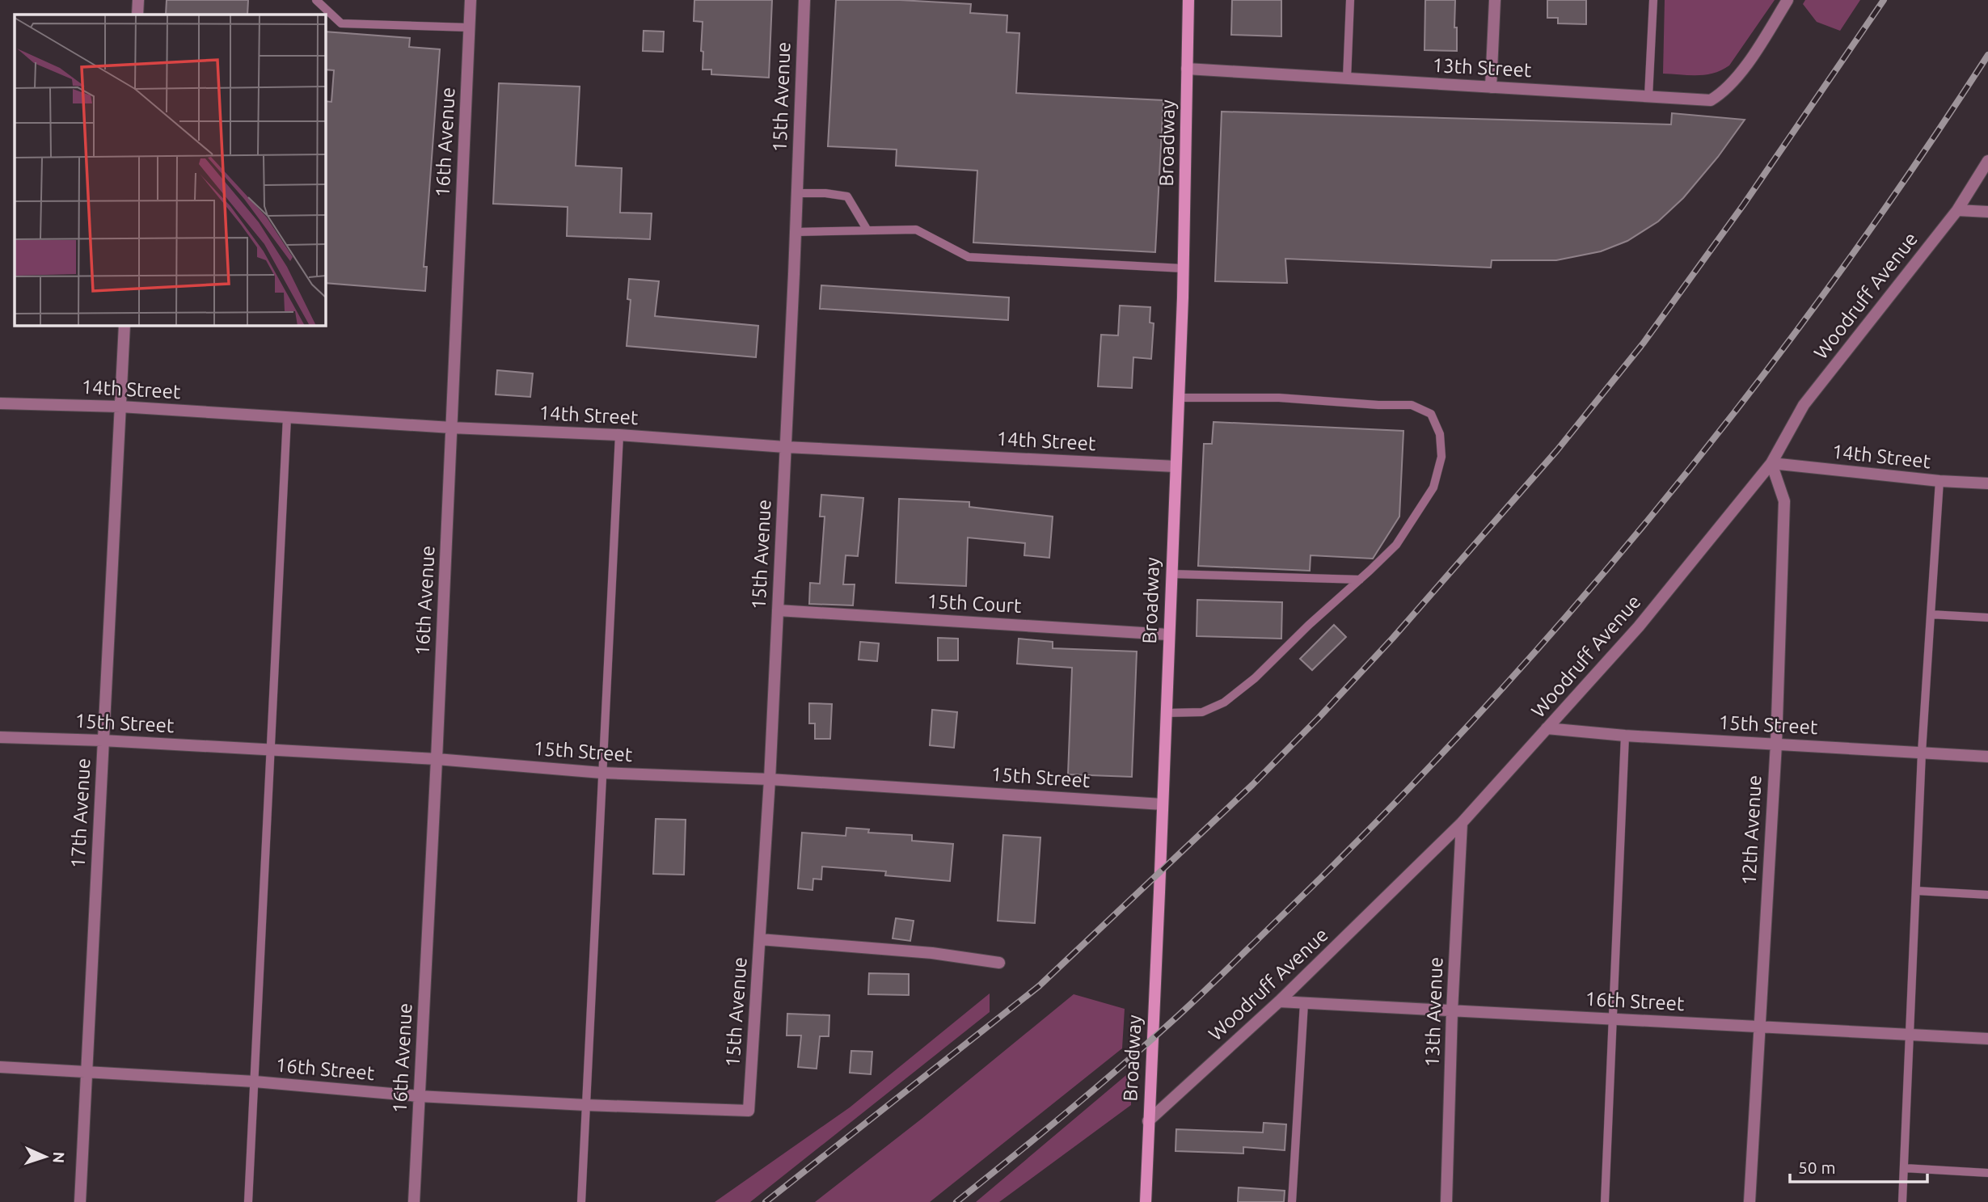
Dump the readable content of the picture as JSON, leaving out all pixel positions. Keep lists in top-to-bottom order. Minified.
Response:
{"streets":{"main road":["Broadway"],"street":["13th Street","15th Avenue","16th Avenue","Woodruff Avenue","14th Street","15th Court","15th Street","17th Avenue","12th Avenue","16th Street","13th Avenue"]},"crossings":[["13th Street","Broadway"],["15th Avenue","14th Street"],["15th Avenue","15th Court"],["15th Avenue","15th Street"],["15th Avenue","16th Street"],["16th Avenue","14th Street"],["16th Avenue","15th Street"],["16th Avenue","16th Street"],["Broadway","Woodruff Avenue"],["Broadway","14th Street"],["Broadway","15th Court"],["Broadway","15th Street"],["Woodruff Avenue","14th Street"],["Woodruff Avenue","15th Street"],["Woodruff Avenue","12th Avenue"],["Woodruff Avenue","16th Street"],["Woodruff Avenue","13th Avenue"],["14th Street","17th Avenue"],["14th Street","12th Avenue"],["15th Street","17th Avenue"],["15th Street","12th Avenue"],["17th Avenue","16th Street"],["12th Avenue","16th Street"],["16th Street","13th Avenue"]],"scale_bar":"50 m","north":"right"}
